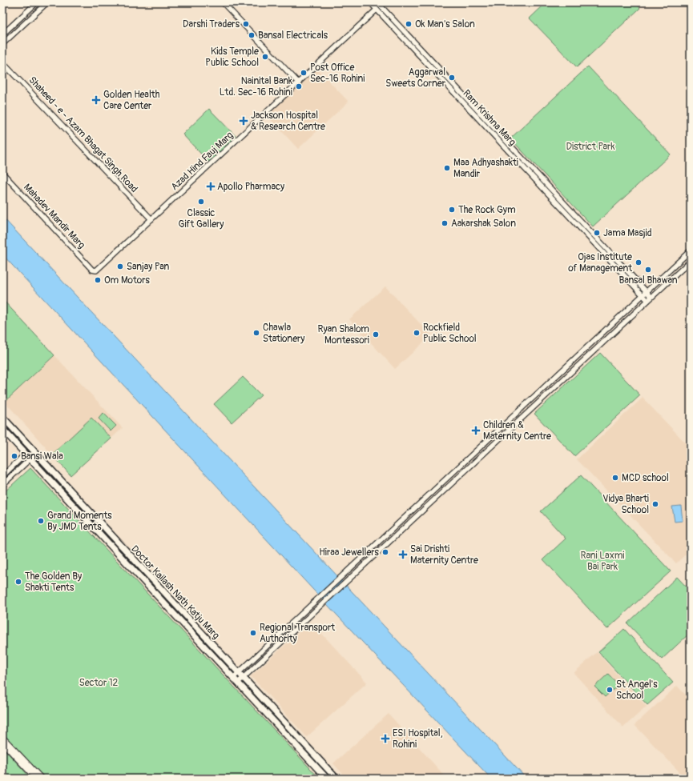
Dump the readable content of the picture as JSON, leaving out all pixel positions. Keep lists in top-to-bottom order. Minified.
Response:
{"streets":{"main road":["Doctor Kailash Nath Katju Marg"],"street":["Ram Krishna Marg","Shaheed - e - Azam Bhagat Singh Road","Azad Hind Fauj Marg","Mahadev Mandir Marg"]},"crossings":[["Ram Krishna Marg","Azad Hind Fauj Marg"],["Shaheed - e - Azam Bhagat Singh Road","Azad Hind Fauj Marg"],["Azad Hind Fauj Marg","Mahadev Mandir Marg"]],"parks":["District Park","Rani Laxmi Bai Park","Sector 12"],"places":{"other":["Darshi Traders","Ok Man's Salon","Bansal Electricals","Kids Temple Public School","Post Office Sec-16 Rohini","Aggarwal Sweets Corner","Nainital Bank Ltd. Sec-16 Rohini","Maa Adhyashakti Mandir","Classic Gift Gallery","The Rock Gym","Aakarshak Salon","Jama Masjid","Ojas Institute of Management","Sanjay Pan","Bansal Bhawan","Om Motors","Chawla Stationery","Rockfield Public School","Ryan Shalom Montessori","Bansi Wala","MCD school","Vidya Bharti School","Grand Moments By JMD Tents","Hiraa Jewellers","The Golden By Shakti Tents","Regional Transport Authority","St Angel's School"],"health":["Golden Health Care Center","Jackson Hospital & Research Centre","Apollo Pharmacy","Children & Maternity Centre","Sai Drishti Maternity Centre","ESI Hospital, Rohini"]}}
